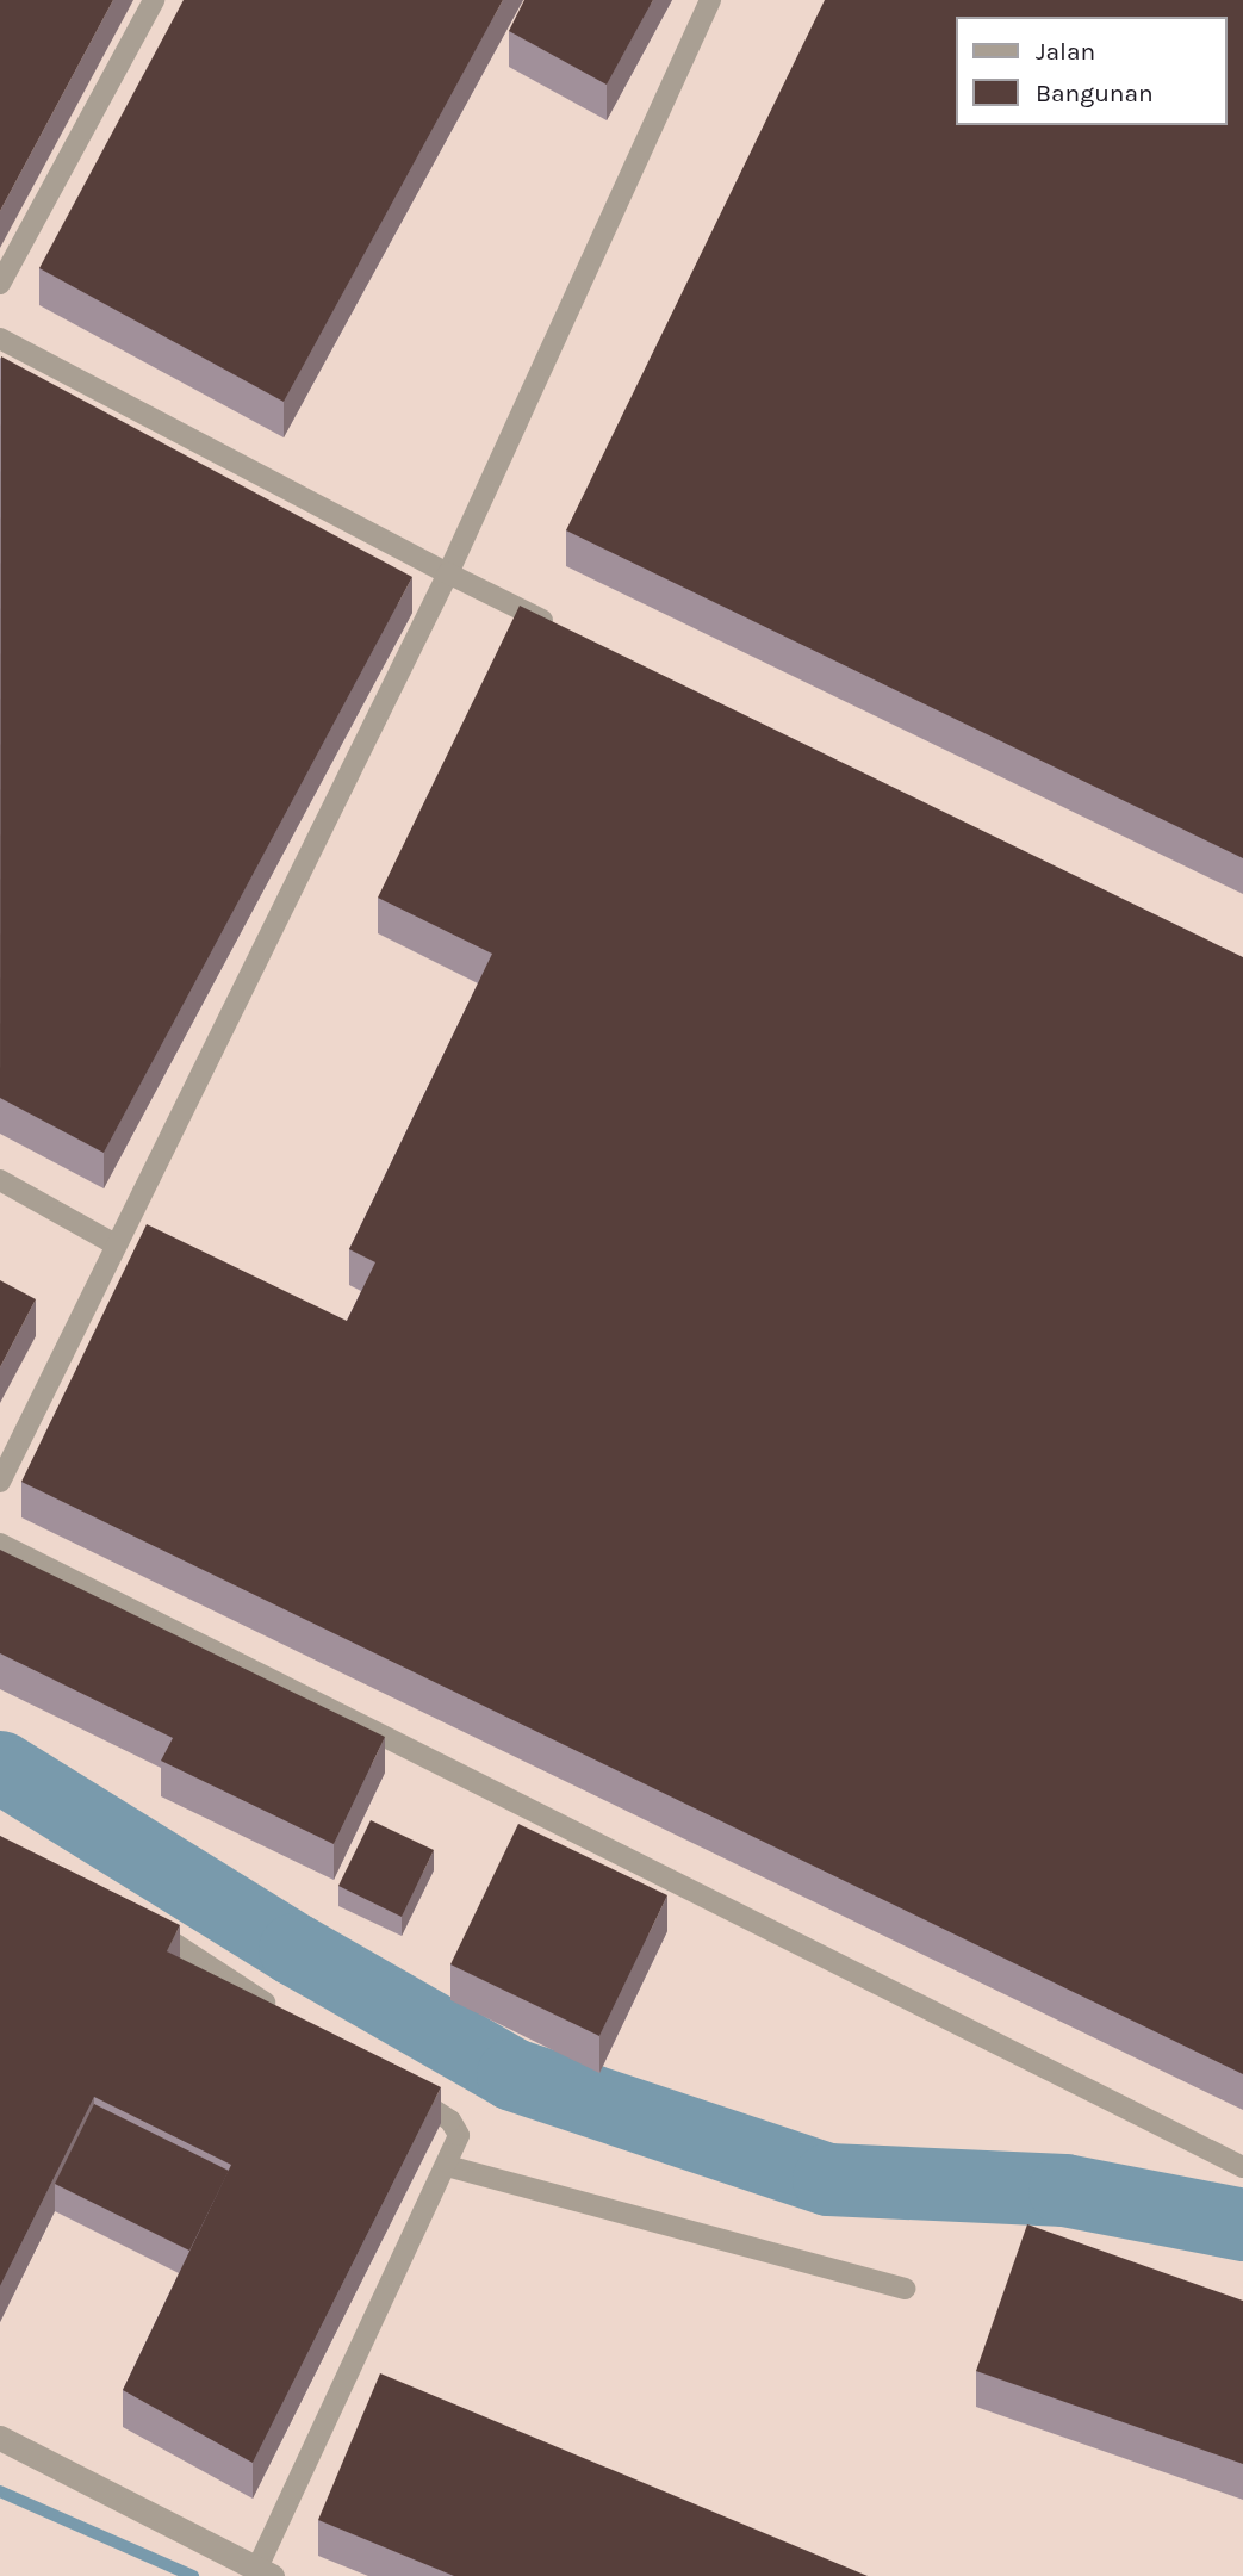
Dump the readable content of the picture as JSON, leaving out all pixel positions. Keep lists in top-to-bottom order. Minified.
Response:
{"legend":["Jalan","Bangunan"]}
